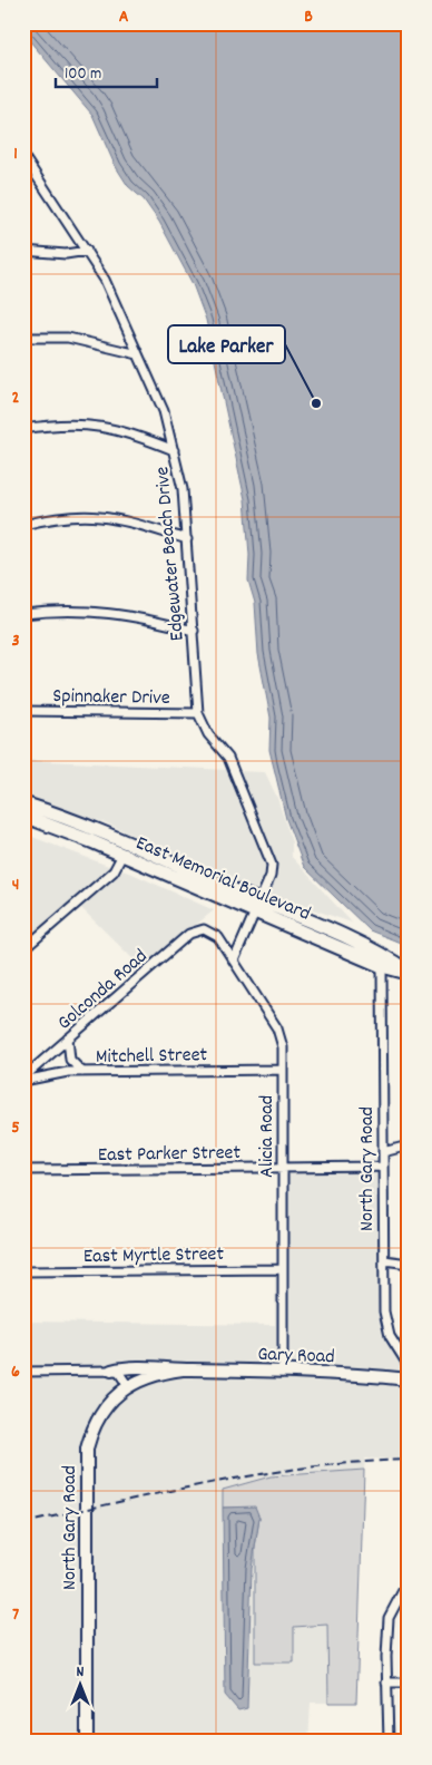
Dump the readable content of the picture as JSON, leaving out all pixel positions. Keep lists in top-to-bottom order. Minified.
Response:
{"streets":{"main road":["East Memorial Boulevard","North Gary Road","Gary Road"],"street":["Edgewater Beach Drive","Spinnaker Drive","Golconda Road","Mitchell Street","Alicia Road","East Parker Street","East Myrtle Street"]},"crossings":[["Edgewater Beach Drive","Spinnaker Drive"],["Edgewater Beach Drive","East Memorial Boulevard"],["Edgewater Beach Drive","Alicia Road"],["East Memorial Boulevard","North Gary Road"],["Golconda Road","Mitchell Street"],["Golconda Road","Alicia Road"],["Mitchell Street","Alicia Road"],["Alicia Road","East Parker Street"],["Alicia Road","East Myrtle Street"],["Alicia Road","Gary Road"],["East Parker Street","North Gary Road"],["North Gary Road","Gary Road"]],"places":["Lake Parker"],"scale_bar":"100 m","north":"top","grid":{"columns":["A","B"],"rows":["1","2","3","4","5","6","7"]}}
